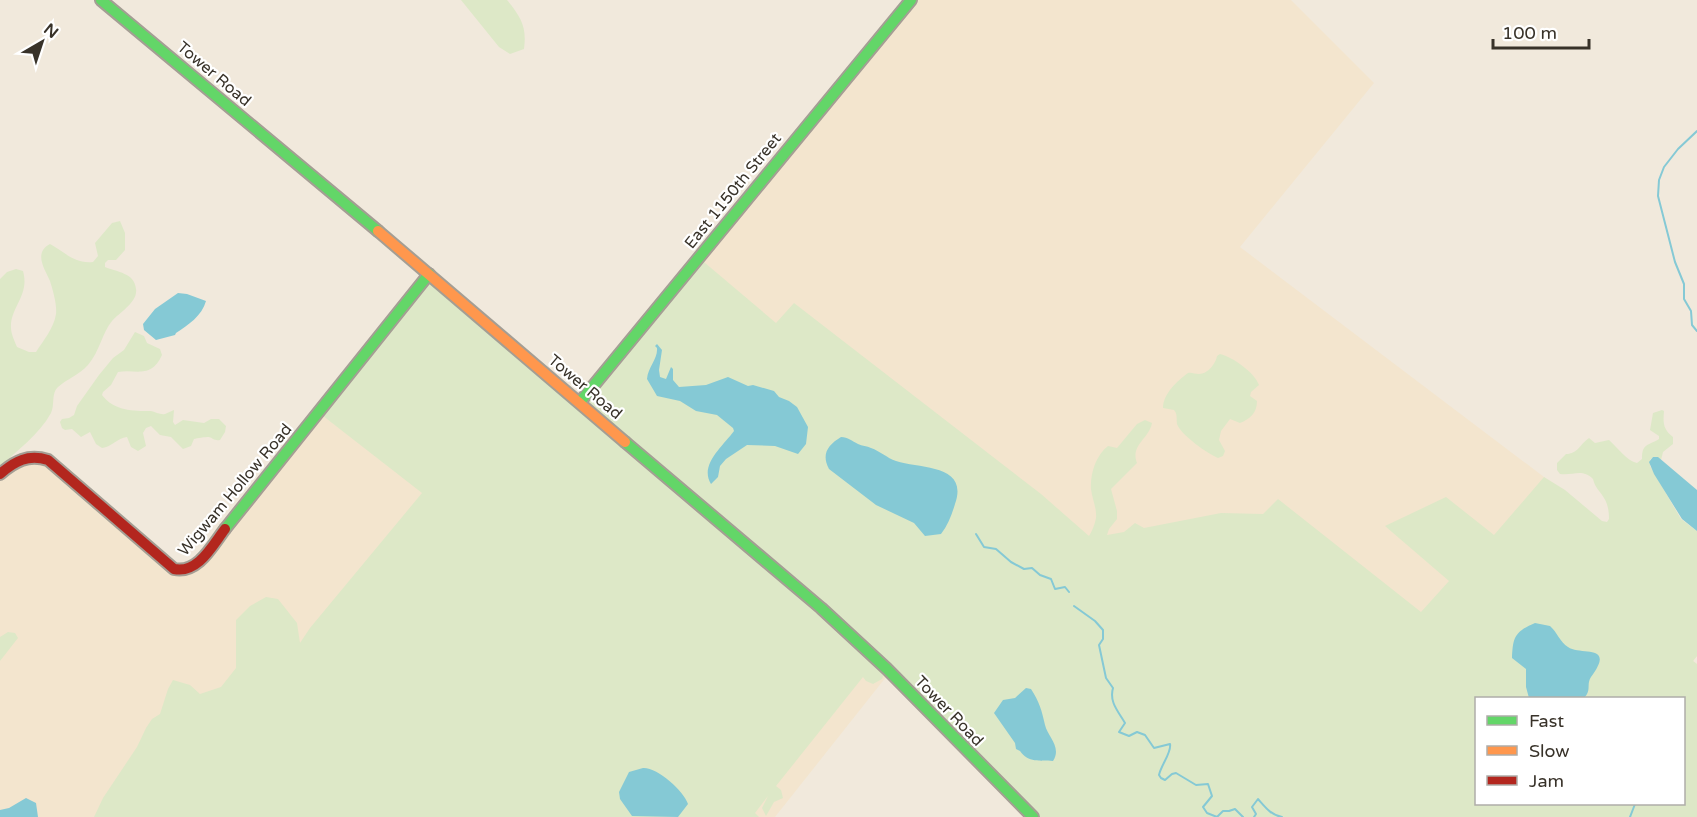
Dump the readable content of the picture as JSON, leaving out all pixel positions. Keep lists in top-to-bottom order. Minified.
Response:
{"streets":{"street":["Tower Road","East 1150th Street","Wigwam Hollow Road"]},"crossings":[["Tower Road","East 1150th Street"],["Tower Road","Wigwam Hollow Road"]],"legend":["Fast","Slow","Jam"],"scale_bar":"100 m","north":"top right"}
